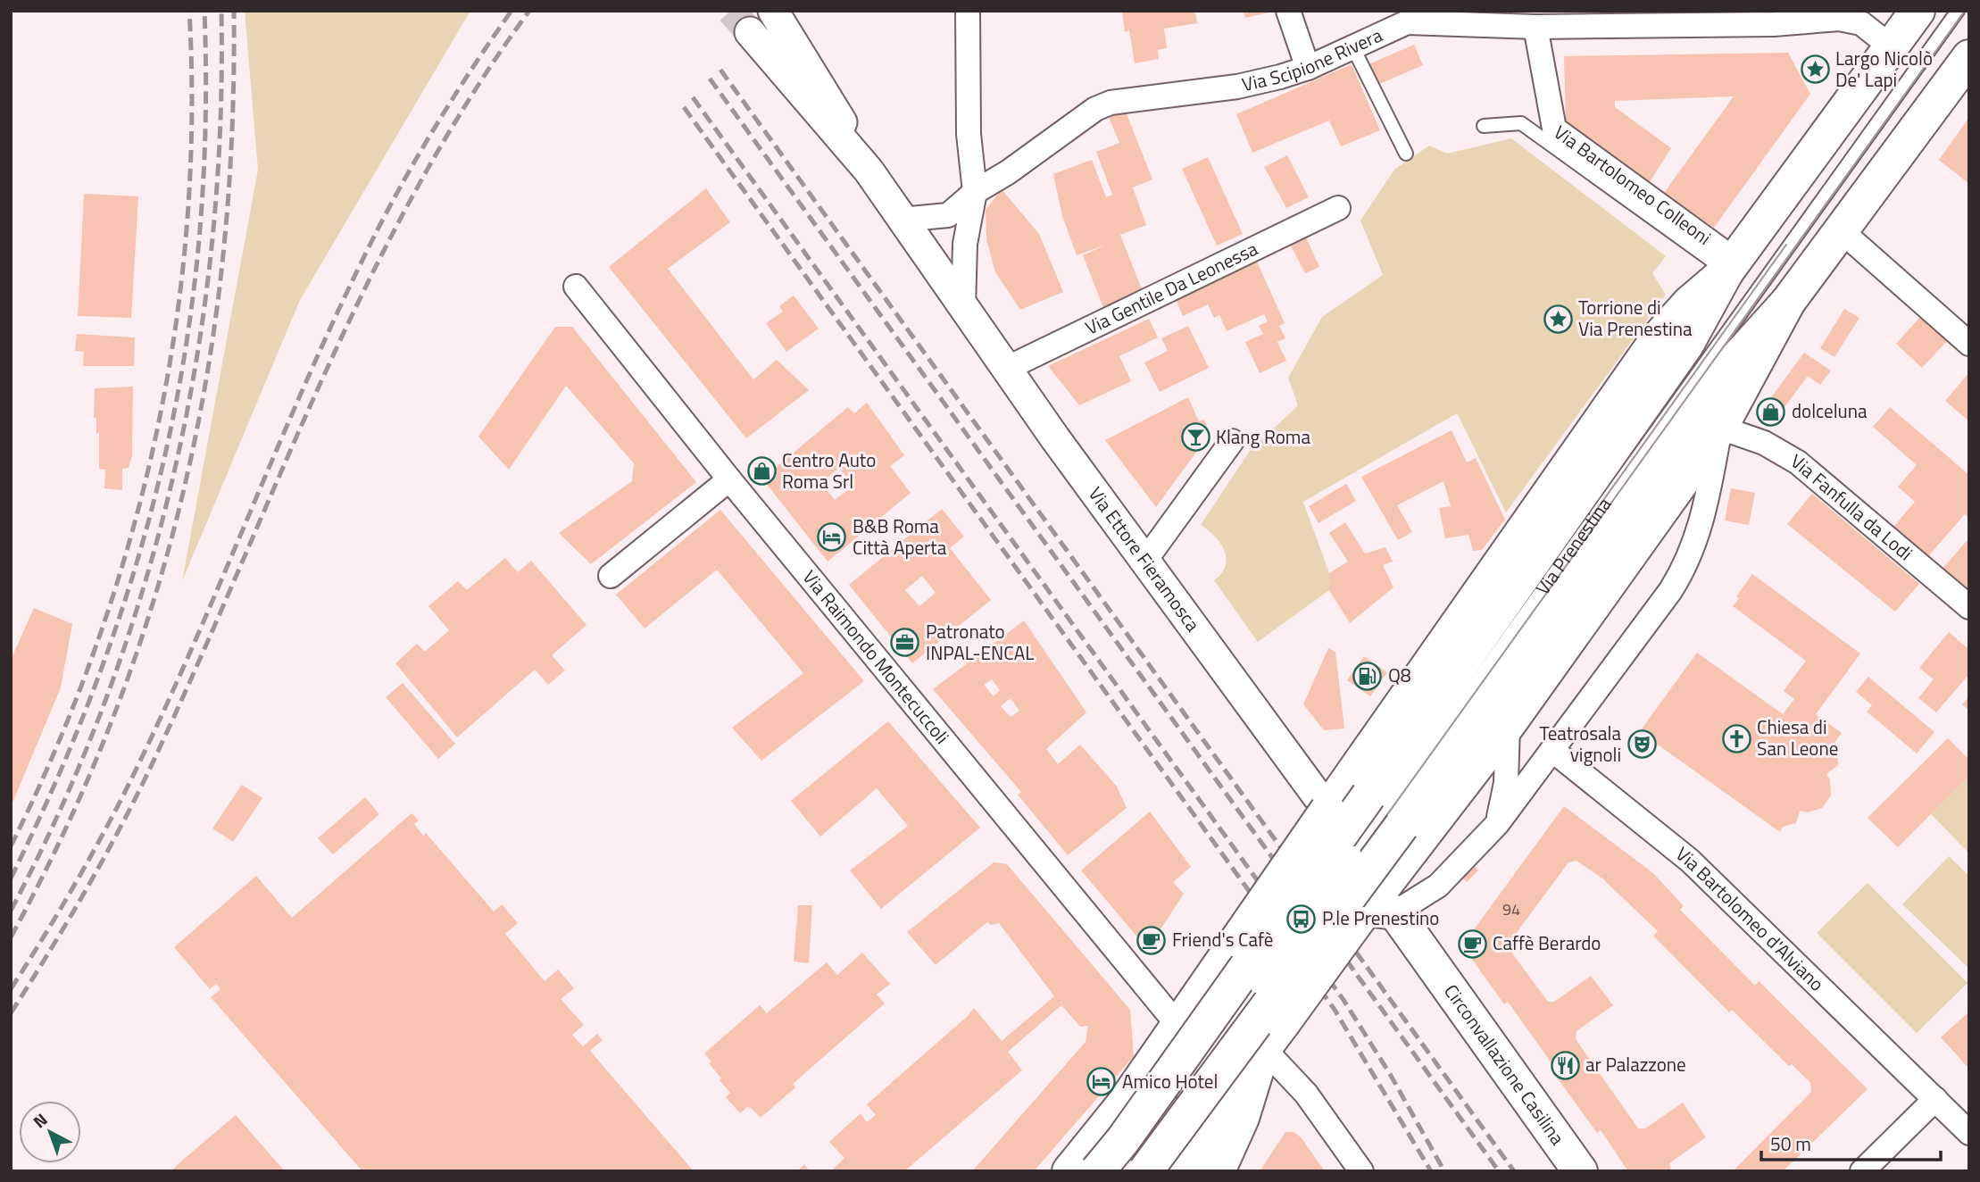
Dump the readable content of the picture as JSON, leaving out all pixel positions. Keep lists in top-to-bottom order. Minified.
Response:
{"streets":{"main road":["Circonvallazione Casilina"],"street":["Via Scipione Rivera","Via Bartolomeo Colleoni","Via Gentile Da Leonessa","Via Fanfulla da Lodi","Via Ettore Fieramosca","Via Raimondo Montecuccoli","Via Bartolomeo d'Alviano"],"lane":["Via Prenestina"]},"crossings":[["Via Scipione Rivera","Via Bartolomeo Colleoni"],["Via Gentile Da Leonessa","Via Ettore Fieramosca"],["Via Prenestina","Via Raimondo Montecuccoli"]],"places":{"place":["Largo Nicolò De' Lapi","Torrione di Via Prenestina"],"shop":["dolceluna","Centro Auto Roma Srl"],"bar":["Klang Roma"],"hotel":["B&B Roma Città Aperta","Amico Hotel"],"office":["Patronato INPAL-ENCAL"],"fuel station":["Q8"],"church":["Chiesa di San Leone"],"theatre":["Teatrosala vignoli"],"bus stop":["P.le Prenestino"],"cafe":["Friend's Cafè","Caffè Berardo"],"restaurant":["ar Palazzone"]},"house_numbers":["94"],"scale_bar":"50 m","north":"top left"}
